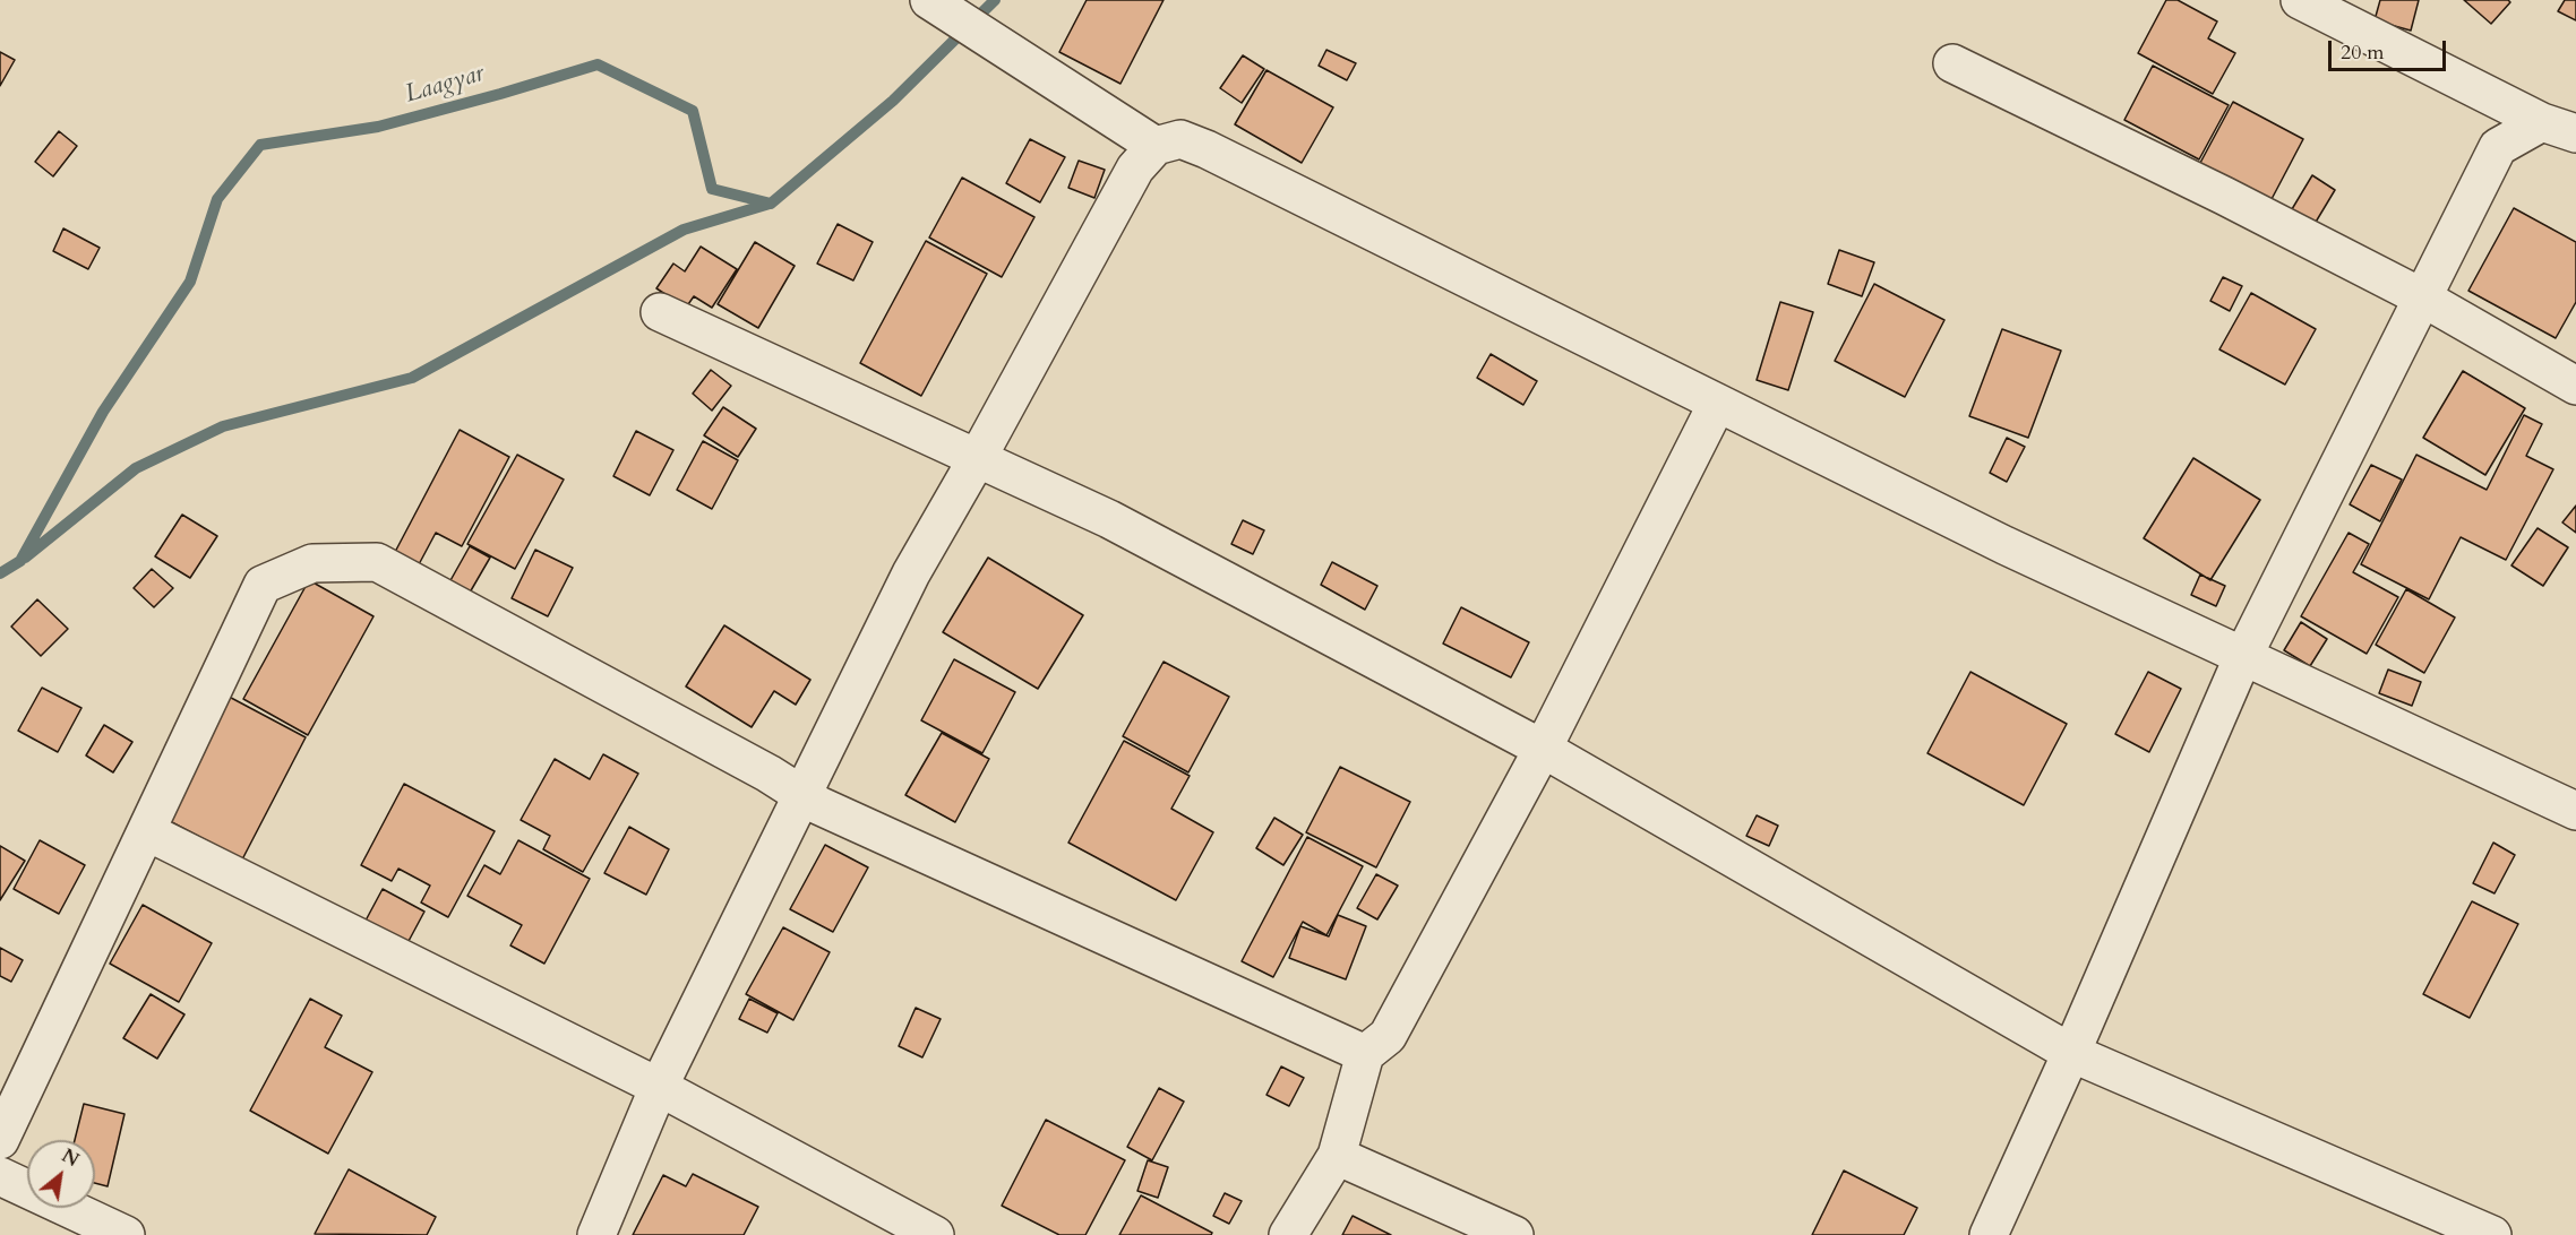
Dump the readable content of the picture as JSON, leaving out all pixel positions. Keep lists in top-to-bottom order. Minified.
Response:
{"water":["Laagyar"],"scale_bar":"20 m","north":"top right"}
